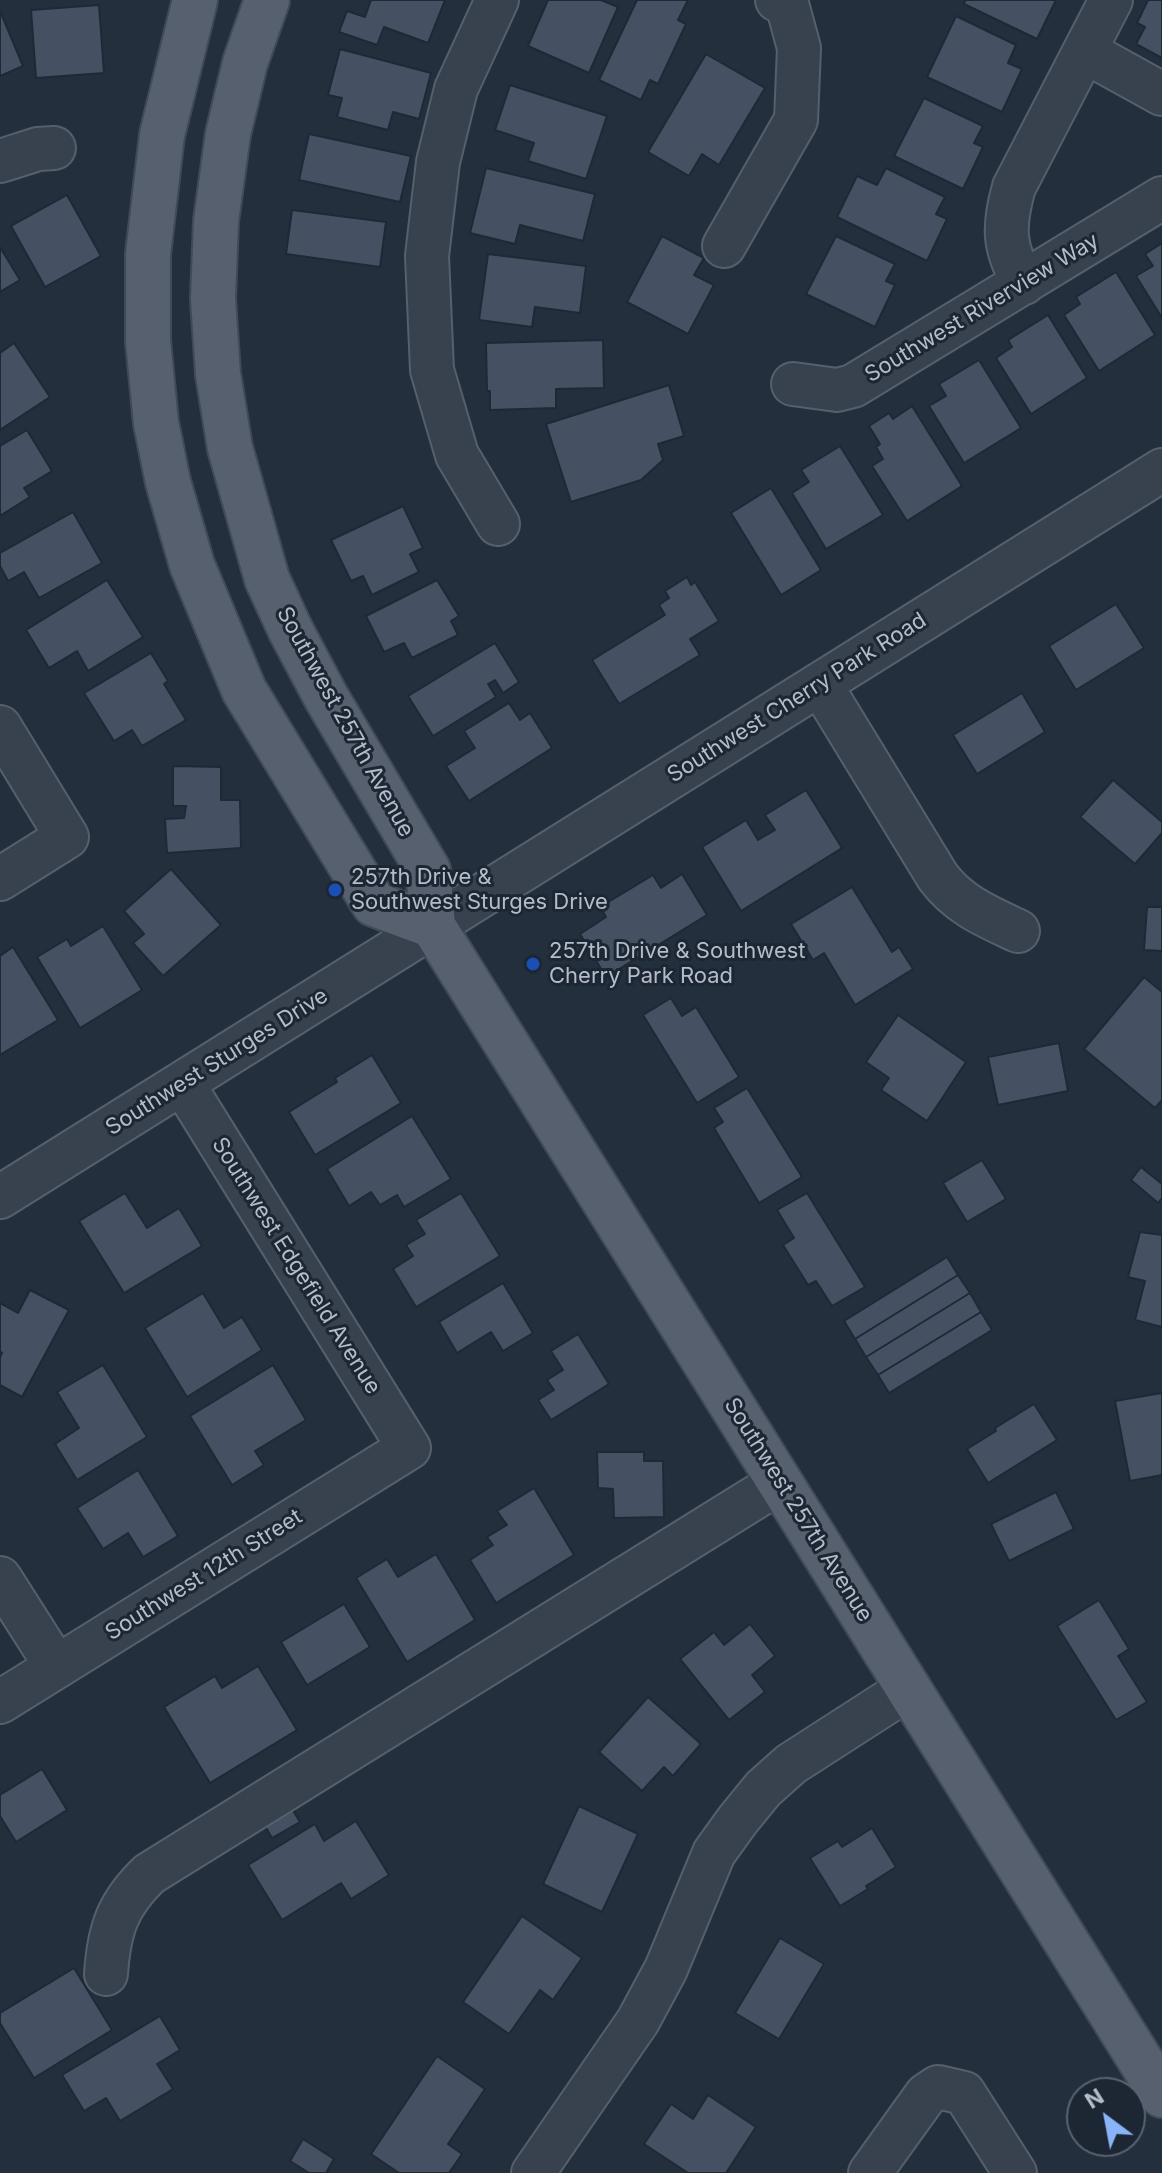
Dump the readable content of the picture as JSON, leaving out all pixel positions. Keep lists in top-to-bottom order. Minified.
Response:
{"streets":{"main road":["Southwest 257th Avenue"],"street":["Southwest Riverview Way","Southwest Cherry Park Road","Southwest Sturges Drive","Southwest Edgefield Avenue","Southwest 12th Street"]},"crossings":[["Southwest Cherry Park Road","Southwest 257th Avenue"],["Southwest Cherry Park Road","Southwest Sturges Drive"],["Southwest 257th Avenue","Southwest Sturges Drive"],["Southwest Sturges Drive","Southwest Edgefield Avenue"],["Southwest Edgefield Avenue","Southwest 12th Street"]],"places":["257th Drive & Southwest Sturges Drive","257th Drive & Southwest Cherry Park Road"],"north":"top left"}
